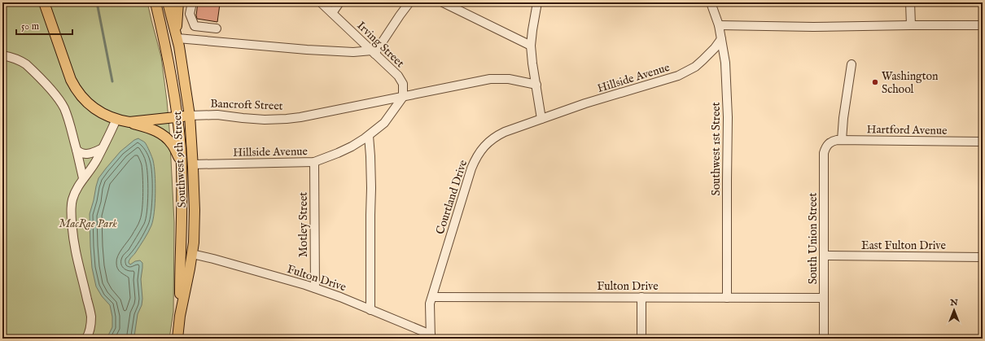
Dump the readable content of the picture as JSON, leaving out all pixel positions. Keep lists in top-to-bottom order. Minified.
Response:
{"streets":{"main road":["Bancroft Street","Southwest 9th Street"],"street":["Irving Street","Hillside Avenue","Hartford Avenue","Southwest 1st Street","Courtland Drive","Motley Street","South Union Street","East Fulton Drive","Fulton Drive"]},"crossings":[["Irving Street","Hillside Avenue"],["Irving Street","Bancroft Street"],["Hillside Avenue","Bancroft Street"],["Hillside Avenue","Southwest 1st Street"],["Hillside Avenue","Southwest 9th Street"],["Hillside Avenue","Courtland Drive"],["Hillside Avenue","Motley Street"],["Bancroft Street","Southwest 9th Street"],["Hartford Avenue","South Union Street"],["Southwest 1st Street","Fulton Drive"],["Southwest 9th Street","Fulton Drive"],["Courtland Drive","Fulton Drive"],["Motley Street","Fulton Drive"],["South Union Street","East Fulton Drive"],["South Union Street","Fulton Drive"]],"parks":["MacRae Park"],"places":["Washington School"],"scale_bar":"50 m","north":"top"}
